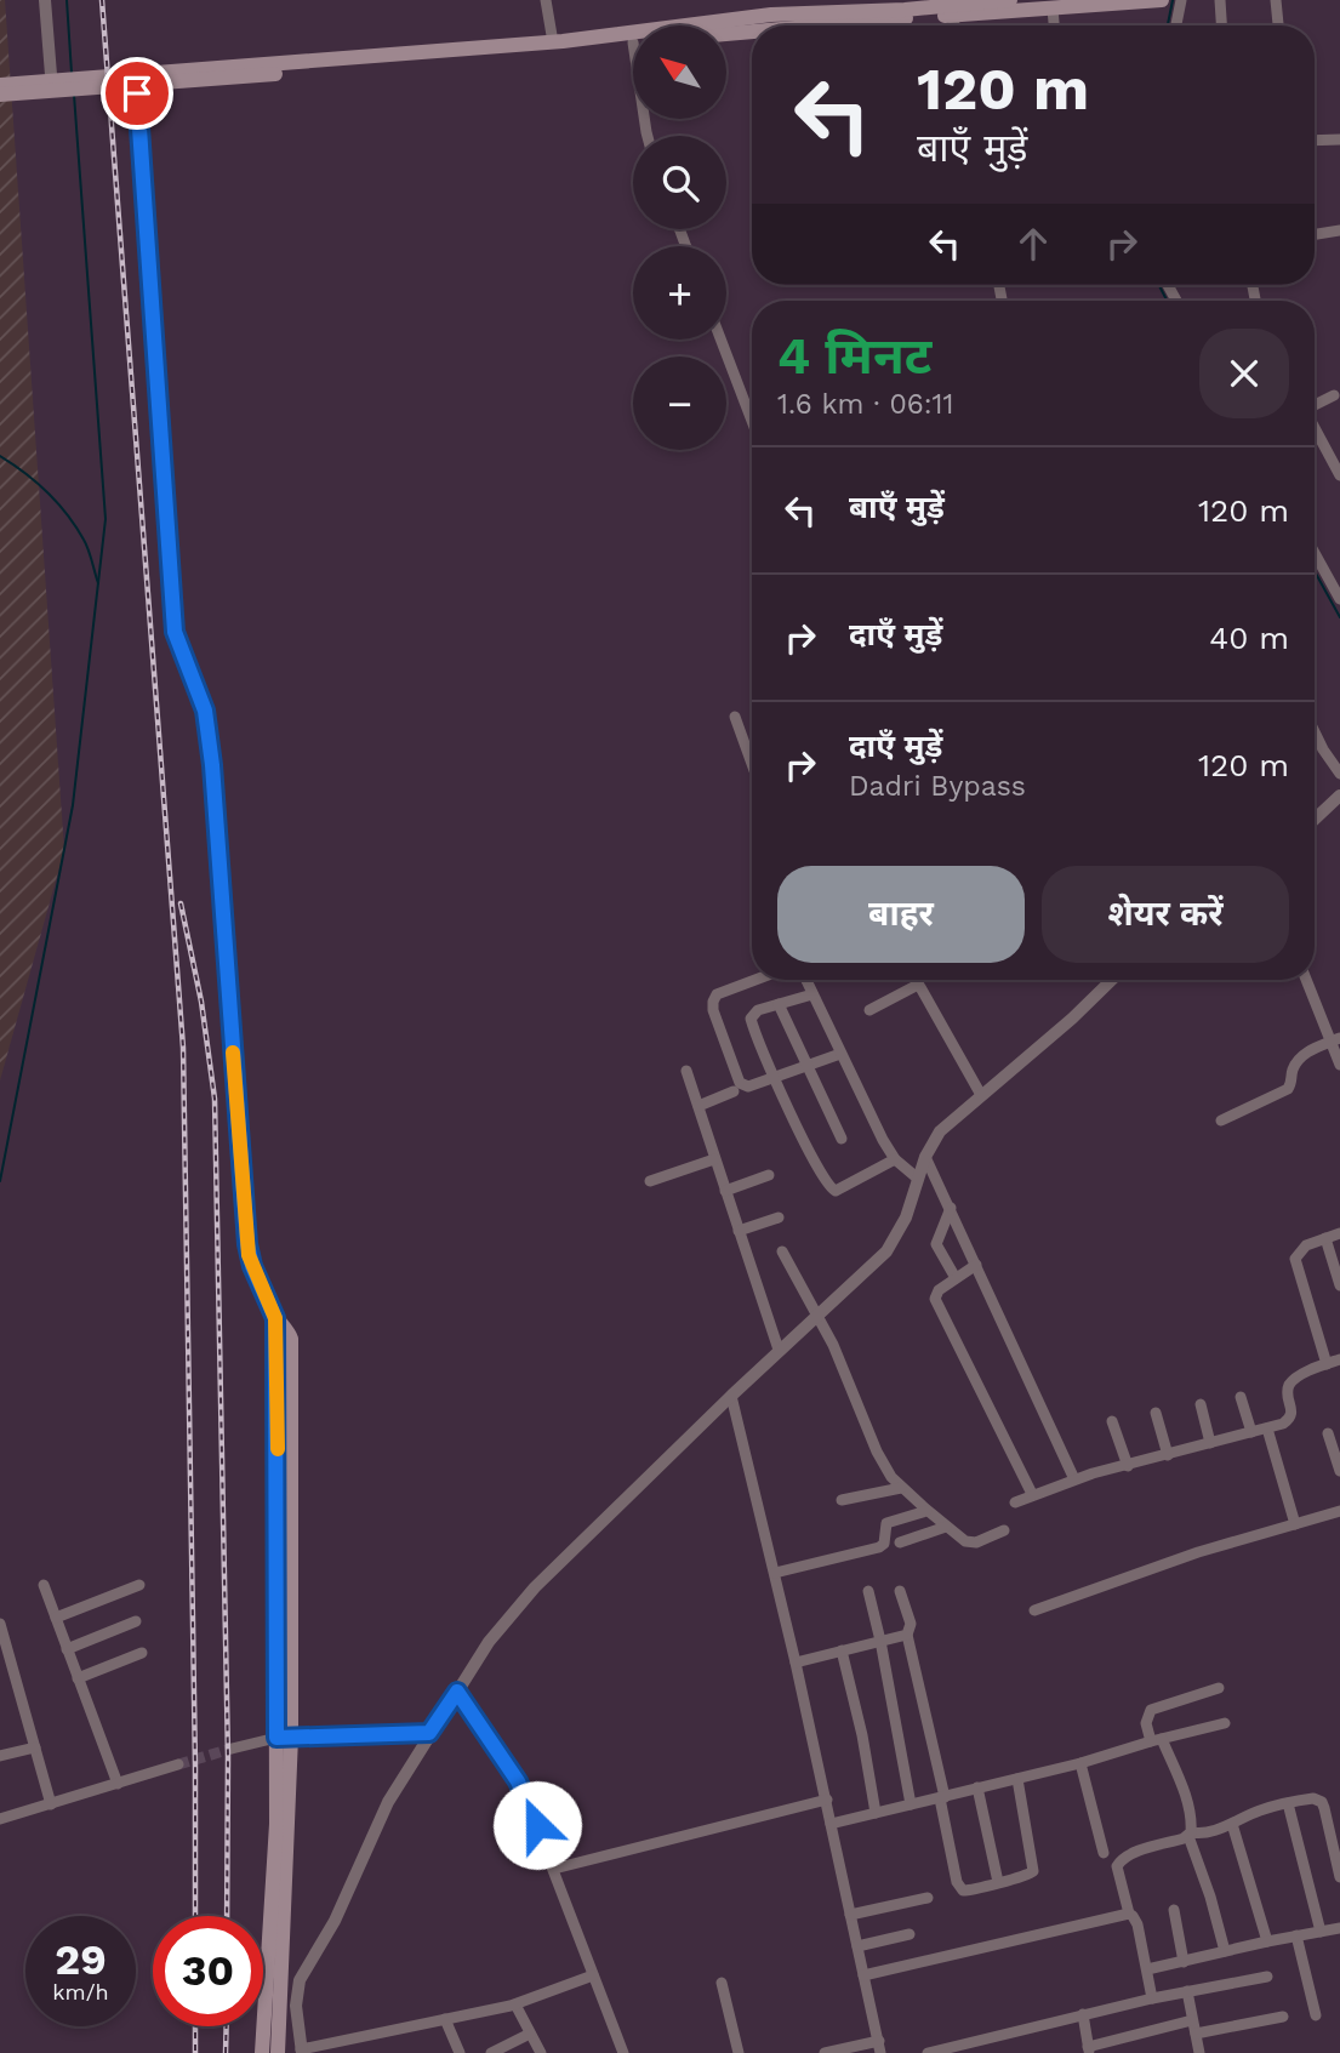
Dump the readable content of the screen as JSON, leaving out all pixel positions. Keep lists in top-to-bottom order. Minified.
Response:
{"north":"top left","page":{"map_buttons":["+","−"],"turn":["120 m","बाएँ मुड़ें"],"heading":["4 मिनट","1.6 km · 06:11"],"list":[{"name":"बाएँ मुड़ें","value":"120 m"},{"name":"दाएँ मुड़ें","value":"40 m"},{"name":"दाएँ मुड़ें","note":"Dadri Bypass","value":"120 m"}],"buttons":["बाहर","शेयर करें"],"speed":"29 km/h","limit":"30"}}
